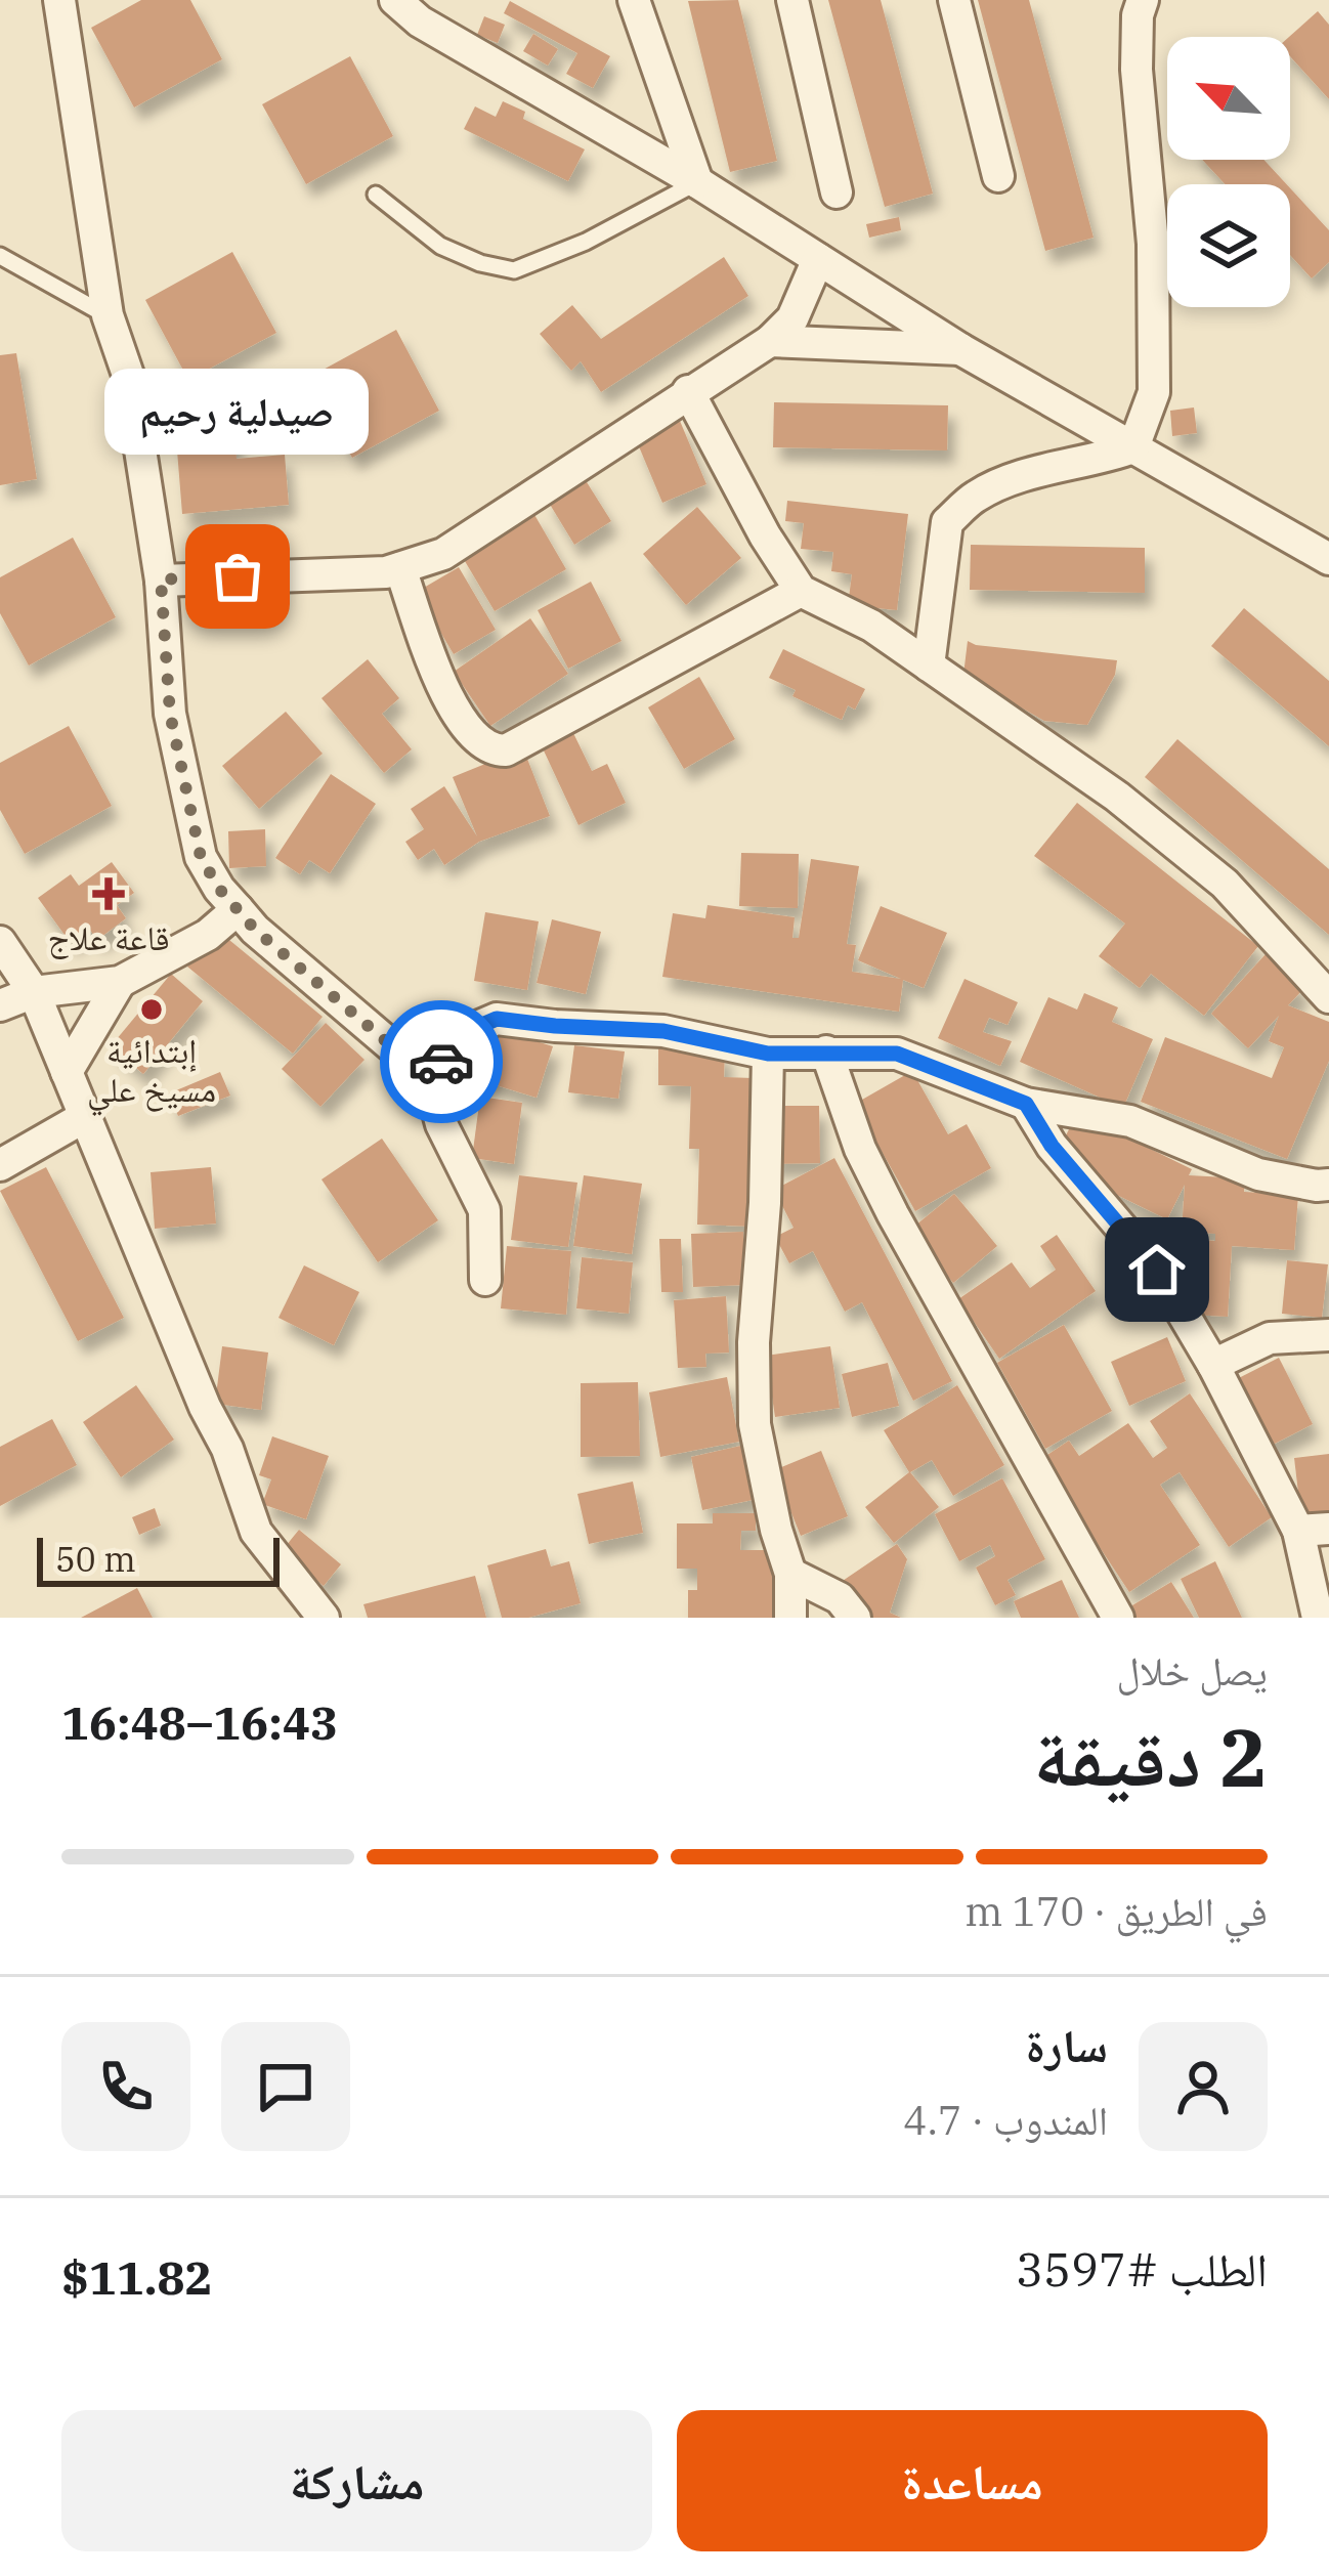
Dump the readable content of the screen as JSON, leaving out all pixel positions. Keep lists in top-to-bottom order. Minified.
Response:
{"places":{"other":["صيدلية رحيم","إبتدائية مسيخ علي"],"health":["قاعة علاج"]},"scale_bar":"50 m","north":"top left","page":{"bubble":"صيدلية رحيم","scale":"50 m","heading":["2 دقيقة","يصل خلال","16:43–16:48"],"panel":["سارة","المندوب · 4.7","الطلب #3597","$11.82"],"bar":"في الطريق · 170 m","buttons":["مساعدة","مشاركة"]}}
